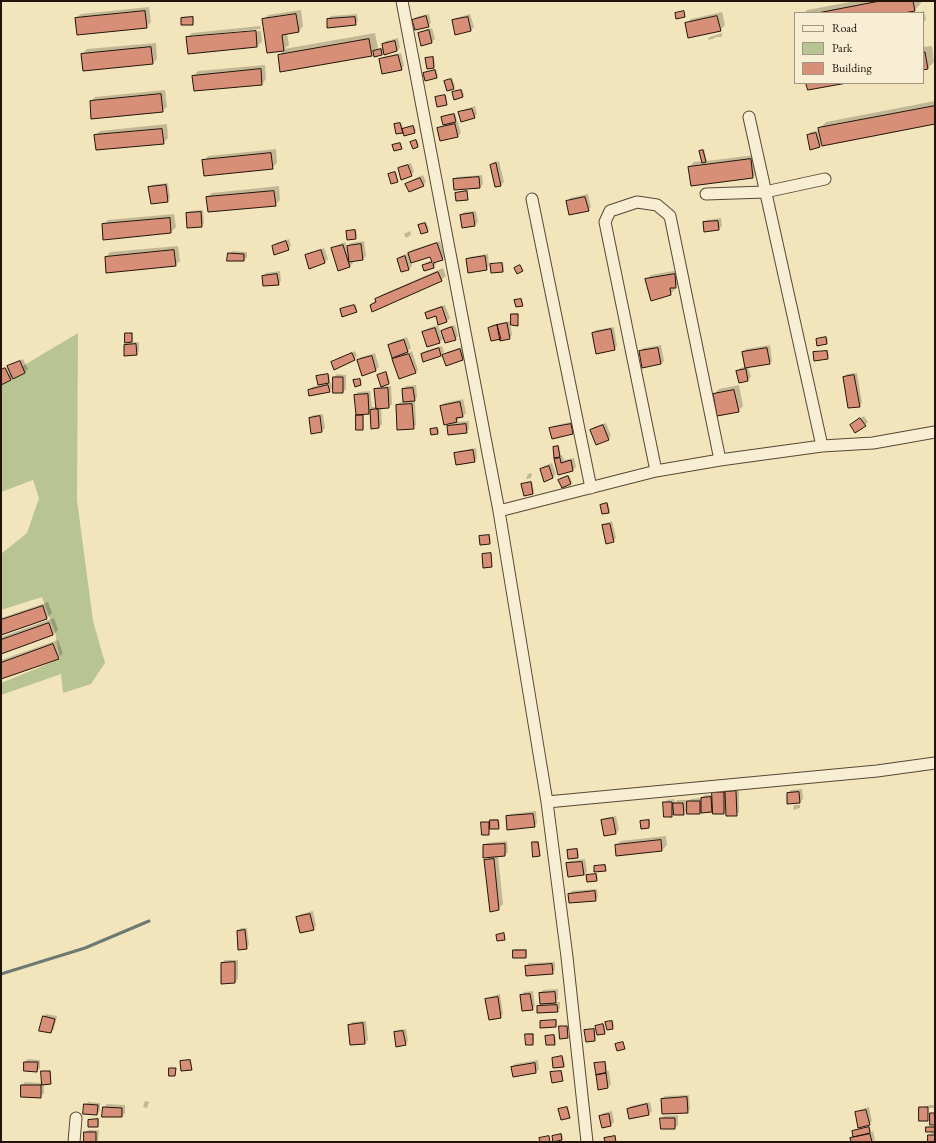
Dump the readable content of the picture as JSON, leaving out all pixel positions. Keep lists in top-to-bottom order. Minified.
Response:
{"legend":["Road","Park","Building"]}
